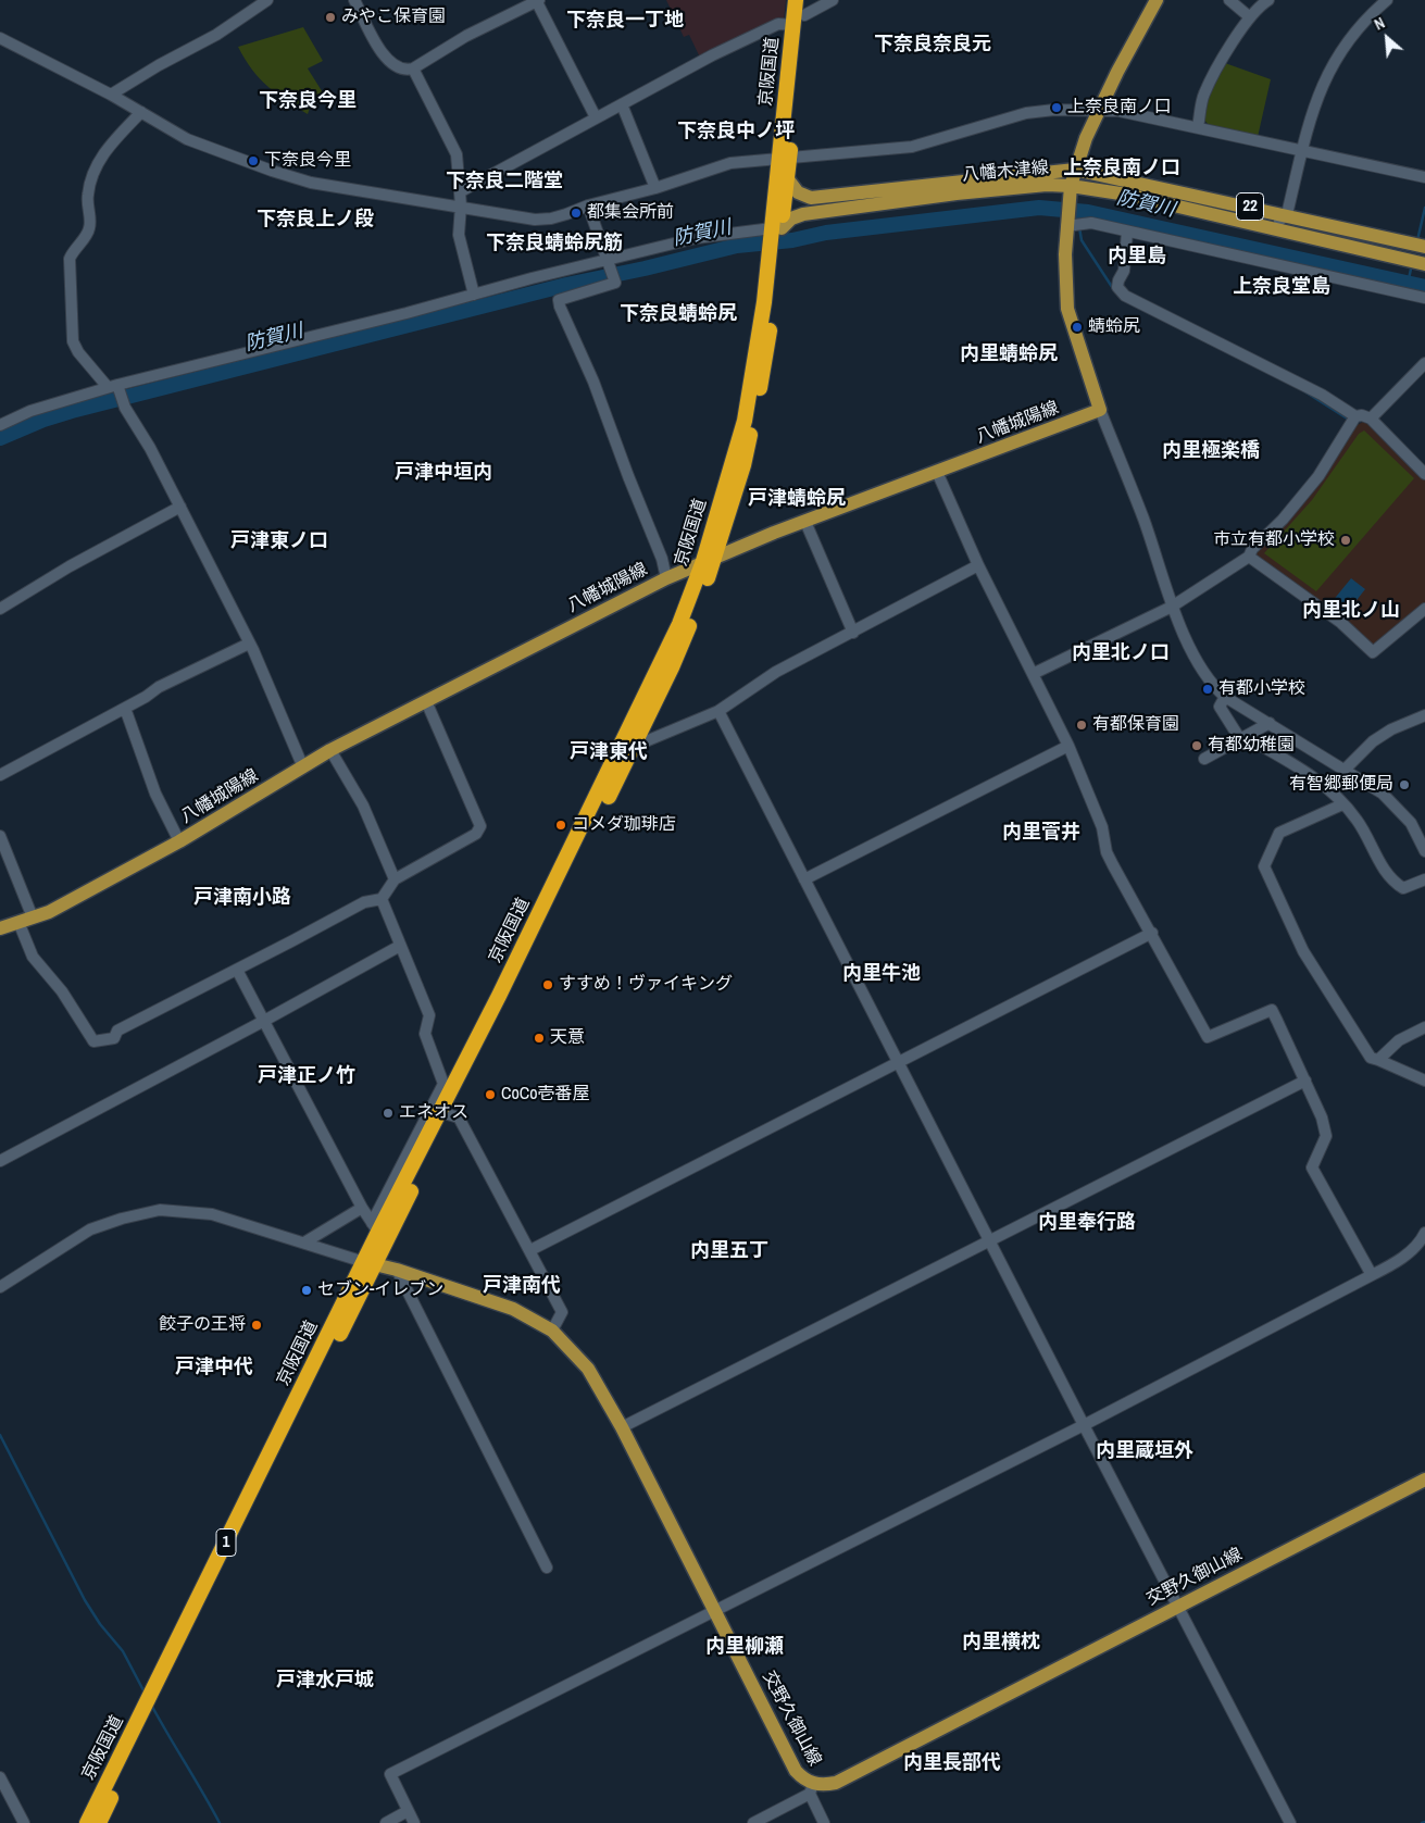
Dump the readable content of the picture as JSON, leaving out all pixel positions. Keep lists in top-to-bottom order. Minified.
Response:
{"streets":{"highway":["京阪国道","1"],"main road":["八幡木津線","22","八幡城陽線","交野久御山線"]},"crossings":[["京阪国道","八幡木津線"],["京阪国道","八幡城陽線"],["京阪国道","交野久御山線"]],"districts":["下奈良一丁地","下奈良奈良元","下奈良今里","下奈良中ノ坪","上奈良南ノ口","下奈良二階堂","下奈良上ノ段","下奈良蜻蛉尻筋","内里島","上奈良堂島","下奈良蜻蛉尻","内里蜻蛉尻","内里極楽橋","戸津中垣内","戸津蜻蛉尻","戸津東ノ口","内里北ノ山","内里北ノ口","戸津東代","内里菅井","戸津南小路","内里牛池","戸津正ノ竹","内里奉行路","内里五丁","戸津南代","戸津中代","内里蔵垣外","内里横枕","内里柳瀬","戸津水戸城","内里長部代"],"water":["防賀川"],"places":["みやこ保育園","上奈良南ノ口","下奈良今里","都集会所前","蜻蛉尻","市立有都小学校","有都小学校","有都保育園","有都幼稚園","有智郷郵便局","コメダ珈琲店","すすめ！ヴァイキング","天意","CoCo壱番屋","エネオス","セブン-イレブン","餃子の王将"],"north":"top left"}
